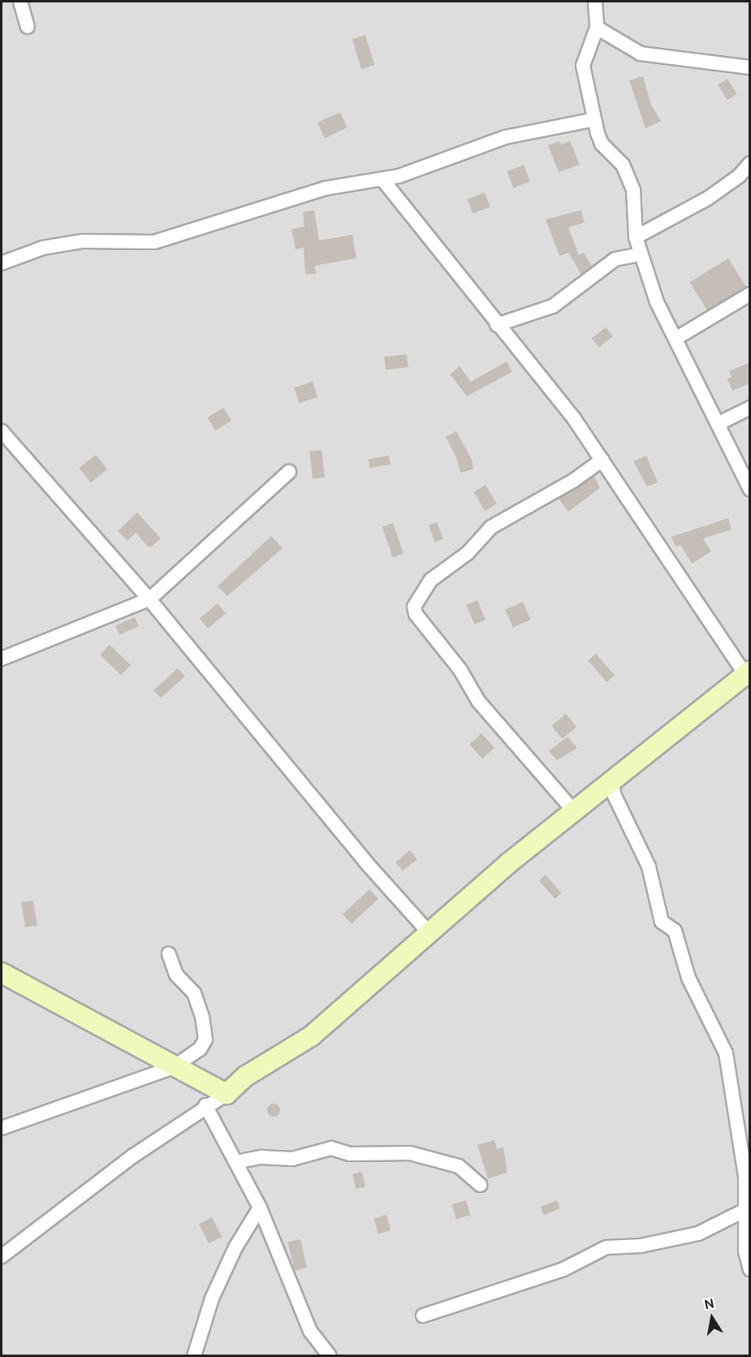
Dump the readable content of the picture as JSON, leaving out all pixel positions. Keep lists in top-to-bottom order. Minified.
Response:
{"north":"top"}
